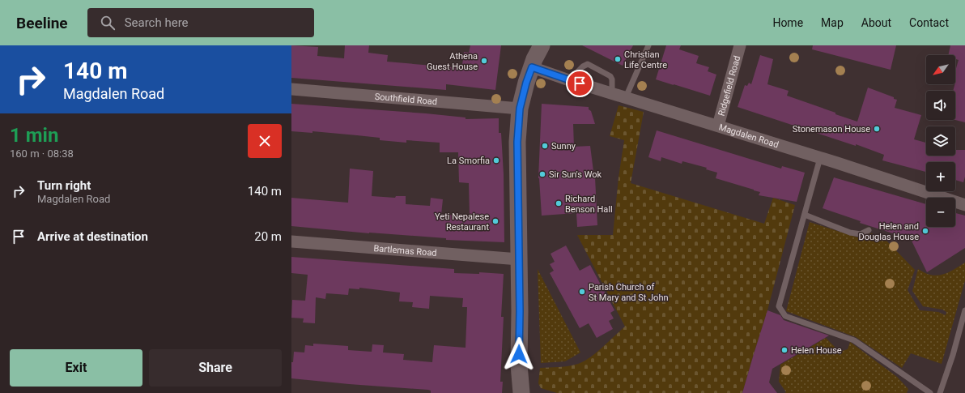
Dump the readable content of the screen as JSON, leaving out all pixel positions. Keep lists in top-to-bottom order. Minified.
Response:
{"streets":{"street":["Ridgefield Road","Southfield Road","Magdalen Road","Bartlemas Road"]},"crossings":[["Ridgefield Road","Magdalen Road"]],"places":["Christian Life Centre","Athena Guest House","Stonemason House","Sunny","La Smorfia","Sir Sun's Wok","Richard Benson Hall","Yeti Nepalese Restaurant","Helen and Douglas House","Parish Church of St Mary and St John","Helen House"],"north":"bottom left","page":{"header":"Beeline","search":"Search here","nav":["Home","Map","About","Contact"],"turn":["140 m","Magdalen Road"],"map_buttons":["+","−"],"heading":["1 min","160 m · 08:38"],"list":[{"name":"Turn right","note":"Magdalen Road","value":"140 m"},{"name":"Arrive at destination","value":"20 m"}],"buttons":["Exit","Share"]}}
